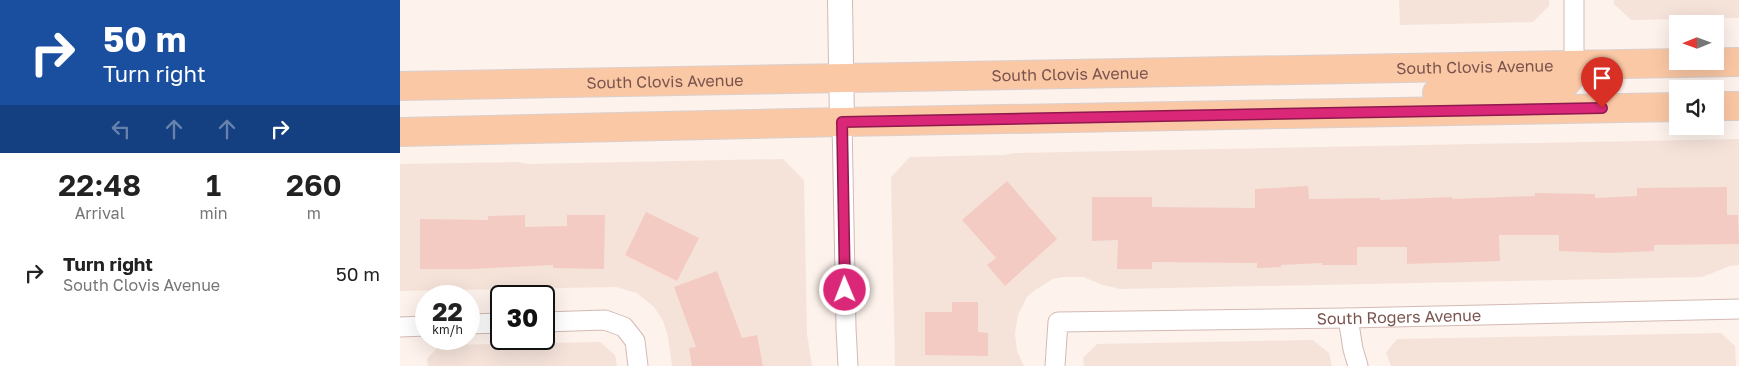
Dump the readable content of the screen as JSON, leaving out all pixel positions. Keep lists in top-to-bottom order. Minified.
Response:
{"streets":{"main road":["South Clovis Avenue"],"street":["South Rogers Avenue"]},"north":"left","page":{"turn":["50 m","Turn right"],"eta":["22:48","Arrival","1","min","260","m"],"list":[{"name":"Turn right","note":"South Clovis Avenue","value":"50 m"}],"speed":"22 km/h","limit":"30"}}
